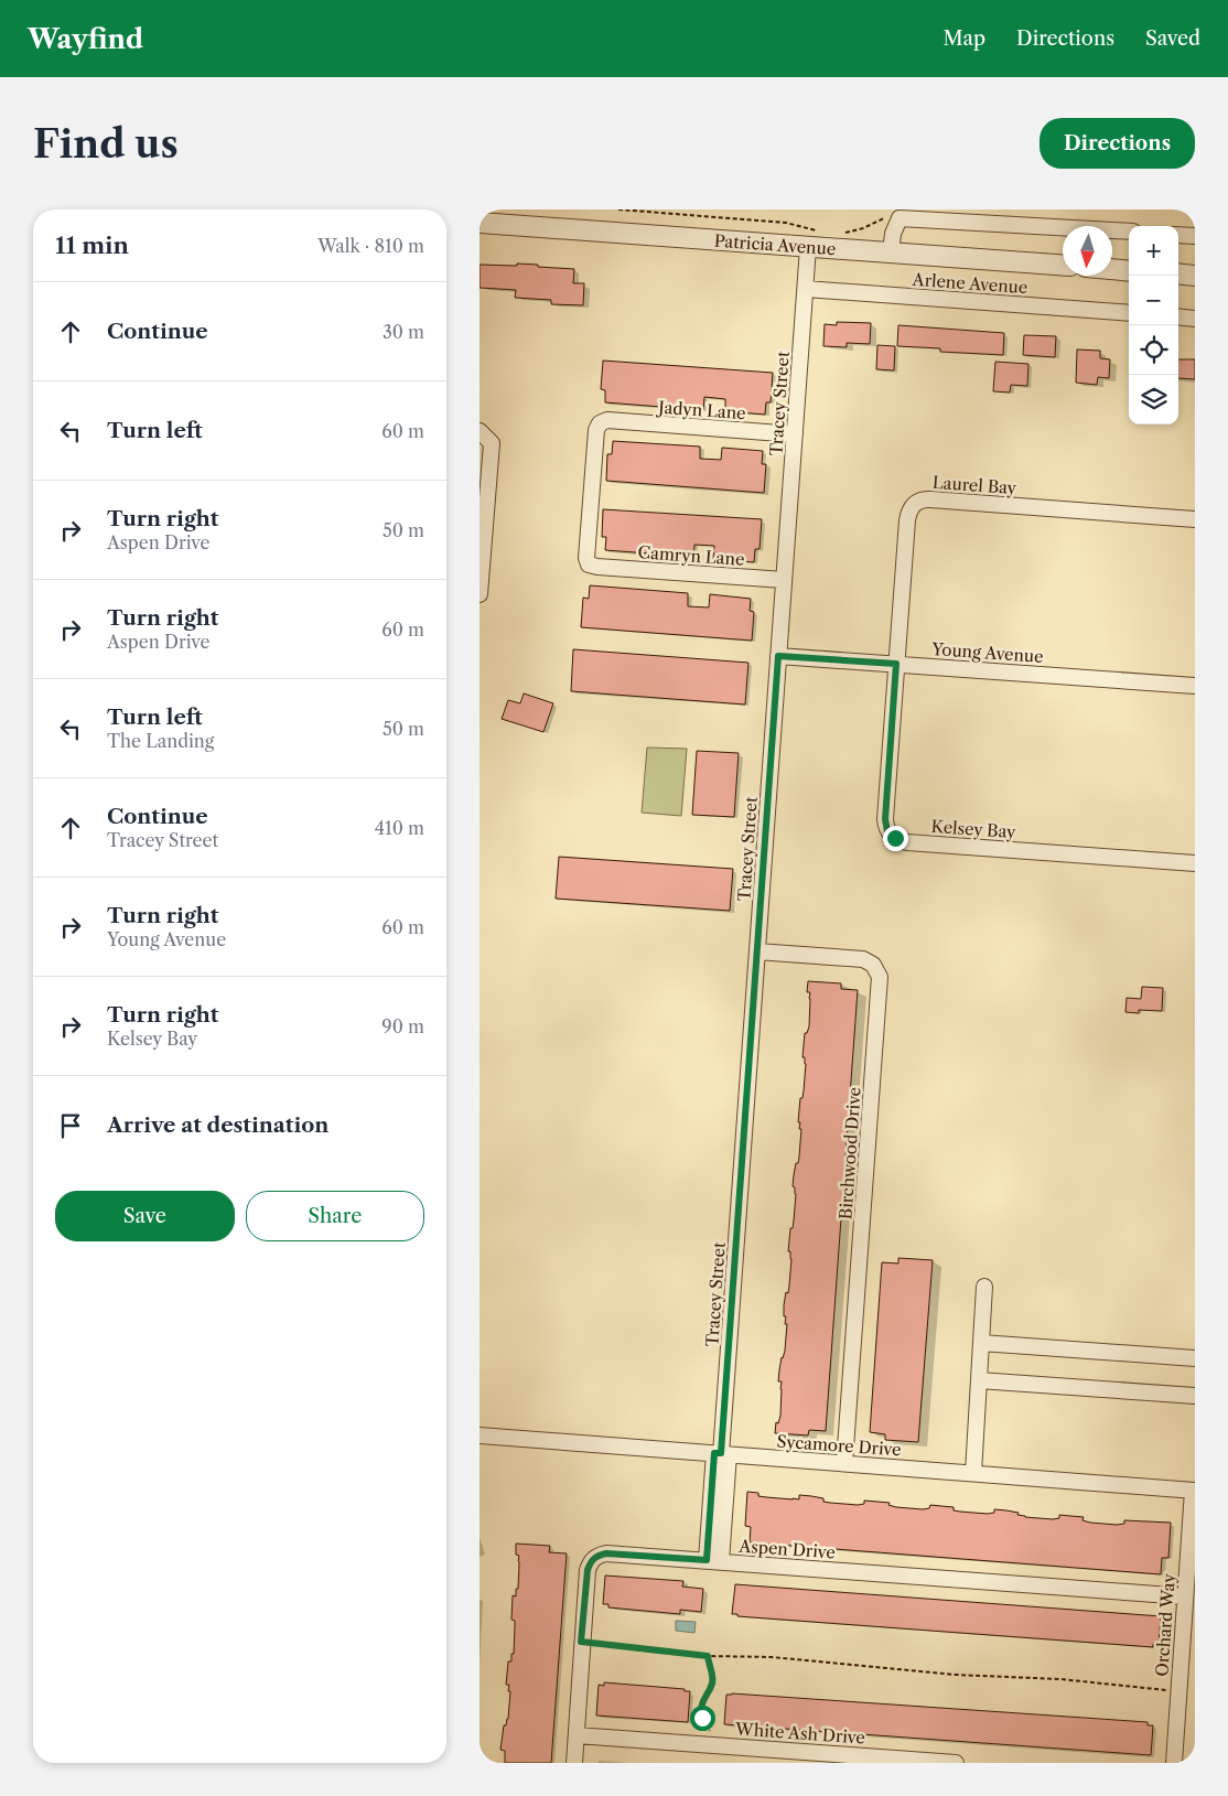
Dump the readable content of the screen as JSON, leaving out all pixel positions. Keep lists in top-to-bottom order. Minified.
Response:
{"streets":{"street":["Patricia Avenue","Arlene Avenue","Tracey Street","Jadyn Lane","Laurel Bay","Camryn Lane","Young Avenue","Kelsey Bay","Birchwood Drive","Sycamore Drive","Aspen Drive","Orchard Way","White Ash Drive"]},"crossings":[["Patricia Avenue","Tracey Street"],["Arlene Avenue","Tracey Street"],["Tracey Street","Jadyn Lane"],["Tracey Street","Camryn Lane"],["Tracey Street","Young Avenue"],["Tracey Street","Birchwood Drive"],["Tracey Street","Sycamore Drive"],["Tracey Street","Aspen Drive"],["Jadyn Lane","Camryn Lane"],["Laurel Bay","Young Avenue"],["Laurel Bay","Kelsey Bay"],["Young Avenue","Kelsey Bay"],["Birchwood Drive","Sycamore Drive"],["Sycamore Drive","Orchard Way"],["Aspen Drive","Orchard Way"],["Aspen Drive","White Ash Drive"]],"north":"bottom","page":{"header":"Wayfind","nav":["Map","Directions","Saved"],"buttons":["Directions",["Save","Share"]],"title":"Find us","heading":["11 min","Walk · 810 m"],"map_buttons":["+","−"],"list":[["Continue","30 m"],["Turn left","60 m"],["Turn right","Aspen Drive","50 m"],["Turn right","Aspen Drive","60 m"],["Turn left","The Landing","50 m"],["Continue","Tracey Street","410 m"],["Turn right","Young Avenue","60 m"],["Turn right","Kelsey Bay","90 m"],"Arrive at destination"]}}
